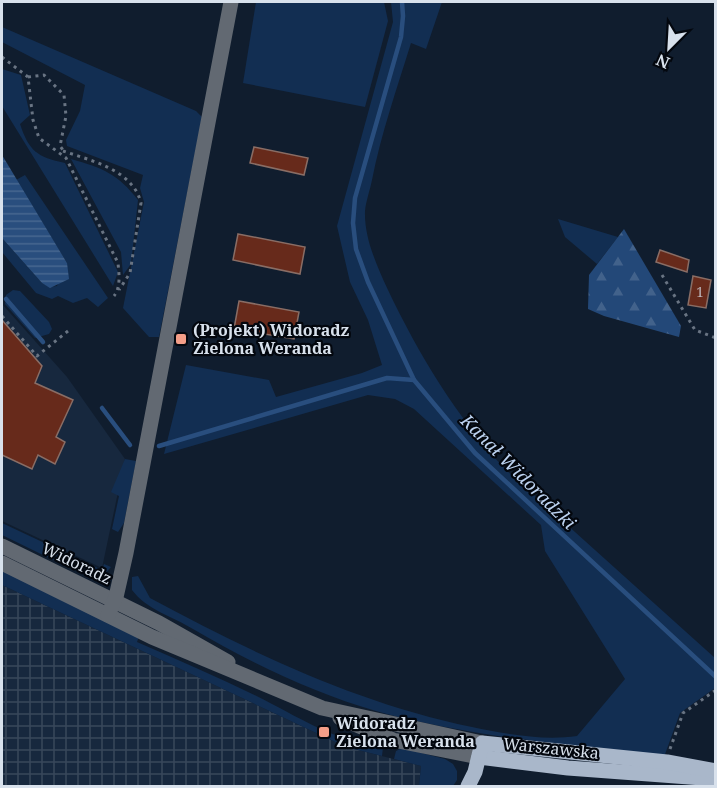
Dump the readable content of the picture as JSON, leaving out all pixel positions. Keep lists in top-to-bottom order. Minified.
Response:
{"streets":{"main road":["Warszawska"],"street":["Widoradz"]},"crossings":[["Widoradz","Warszawska"]],"water":["Kanał Widoradzki"],"places":{"transit":["(Projekt) Widoradz Zielona Weranda","Widoradz Zielona Weranda"]},"house_numbers":["1"],"north":"bottom left"}
